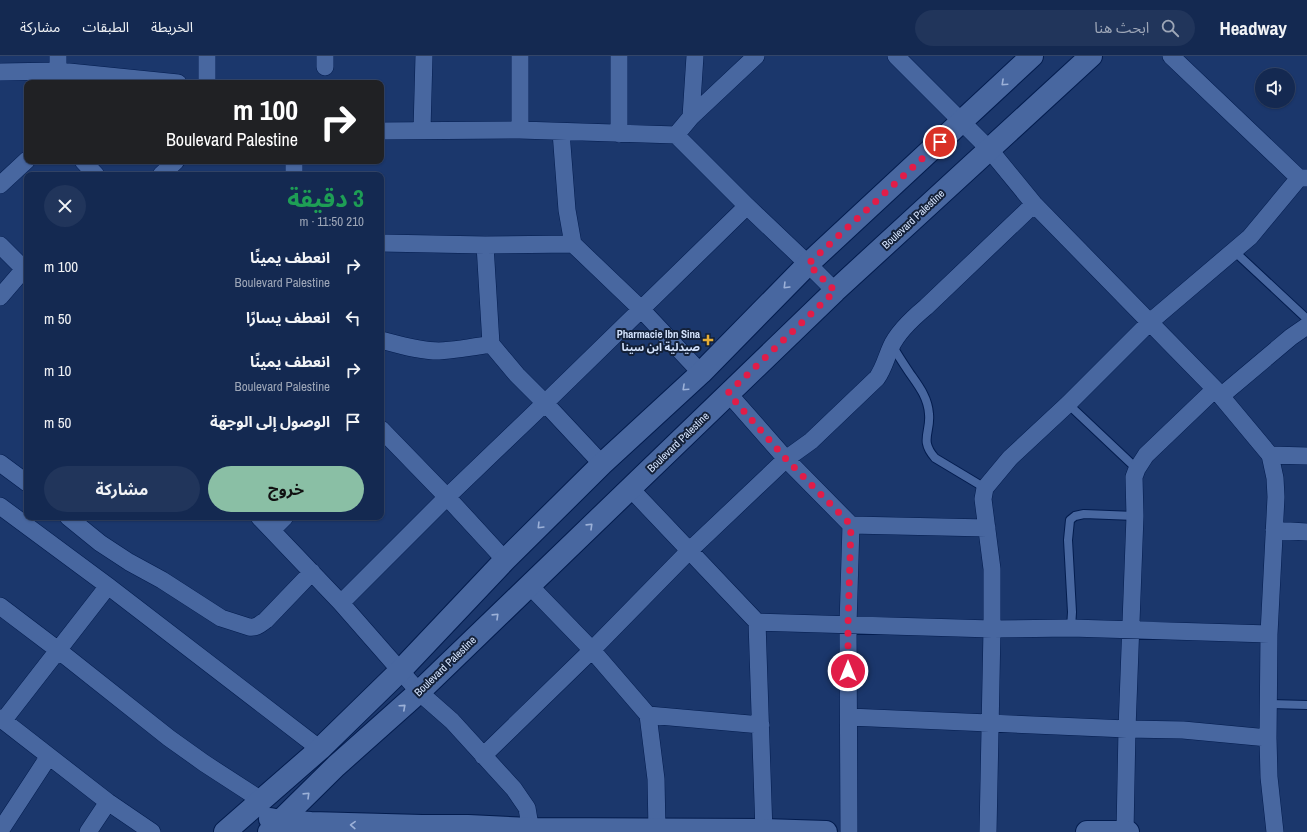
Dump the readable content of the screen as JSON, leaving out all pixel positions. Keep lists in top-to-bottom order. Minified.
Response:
{"streets":{"street":["Boulevard Palestine"]},"places":{"health":["Pharmacie Ibn Sina صيدلية ابن سينا"]},"page":{"header":"Headway","search":"ابحث هنا","nav":["الخريطة","الطبقات","مشاركة"],"turn":["100 m","Boulevard Palestine"],"heading":["3 دقيقة","210 m · 11:50"],"list":[{"name":"انعطف يمينًا","note":"Boulevard Palestine","value":"100 m"},{"name":"انعطف يسارًا","value":"50 m"},{"name":"انعطف يمينًا","note":"Boulevard Palestine","value":"10 m"},{"name":"الوصول إلى الوجهة","value":"50 m"}],"buttons":["خروج","مشاركة"]}}
